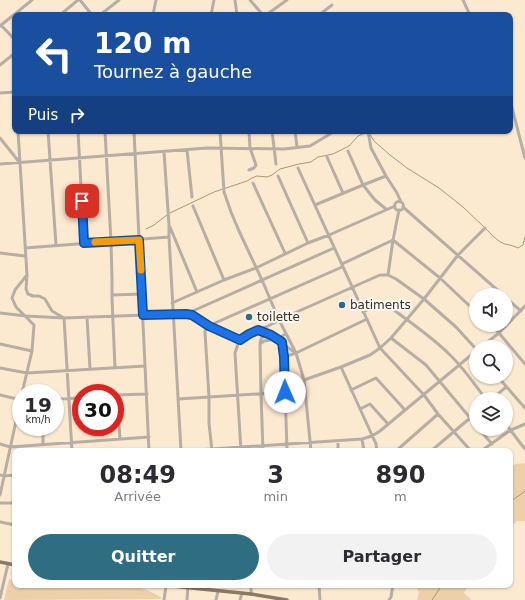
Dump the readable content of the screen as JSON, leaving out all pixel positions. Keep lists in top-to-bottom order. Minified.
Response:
{"places":["batiments","toilette"],"page":{"turn":["120 m","Tournez à gauche"],"then":"Puis","speed":"19 km/h","limit":"30","eta":["08:49","Arrivée","3","min","890","m"],"buttons":["Quitter","Partager"]}}
